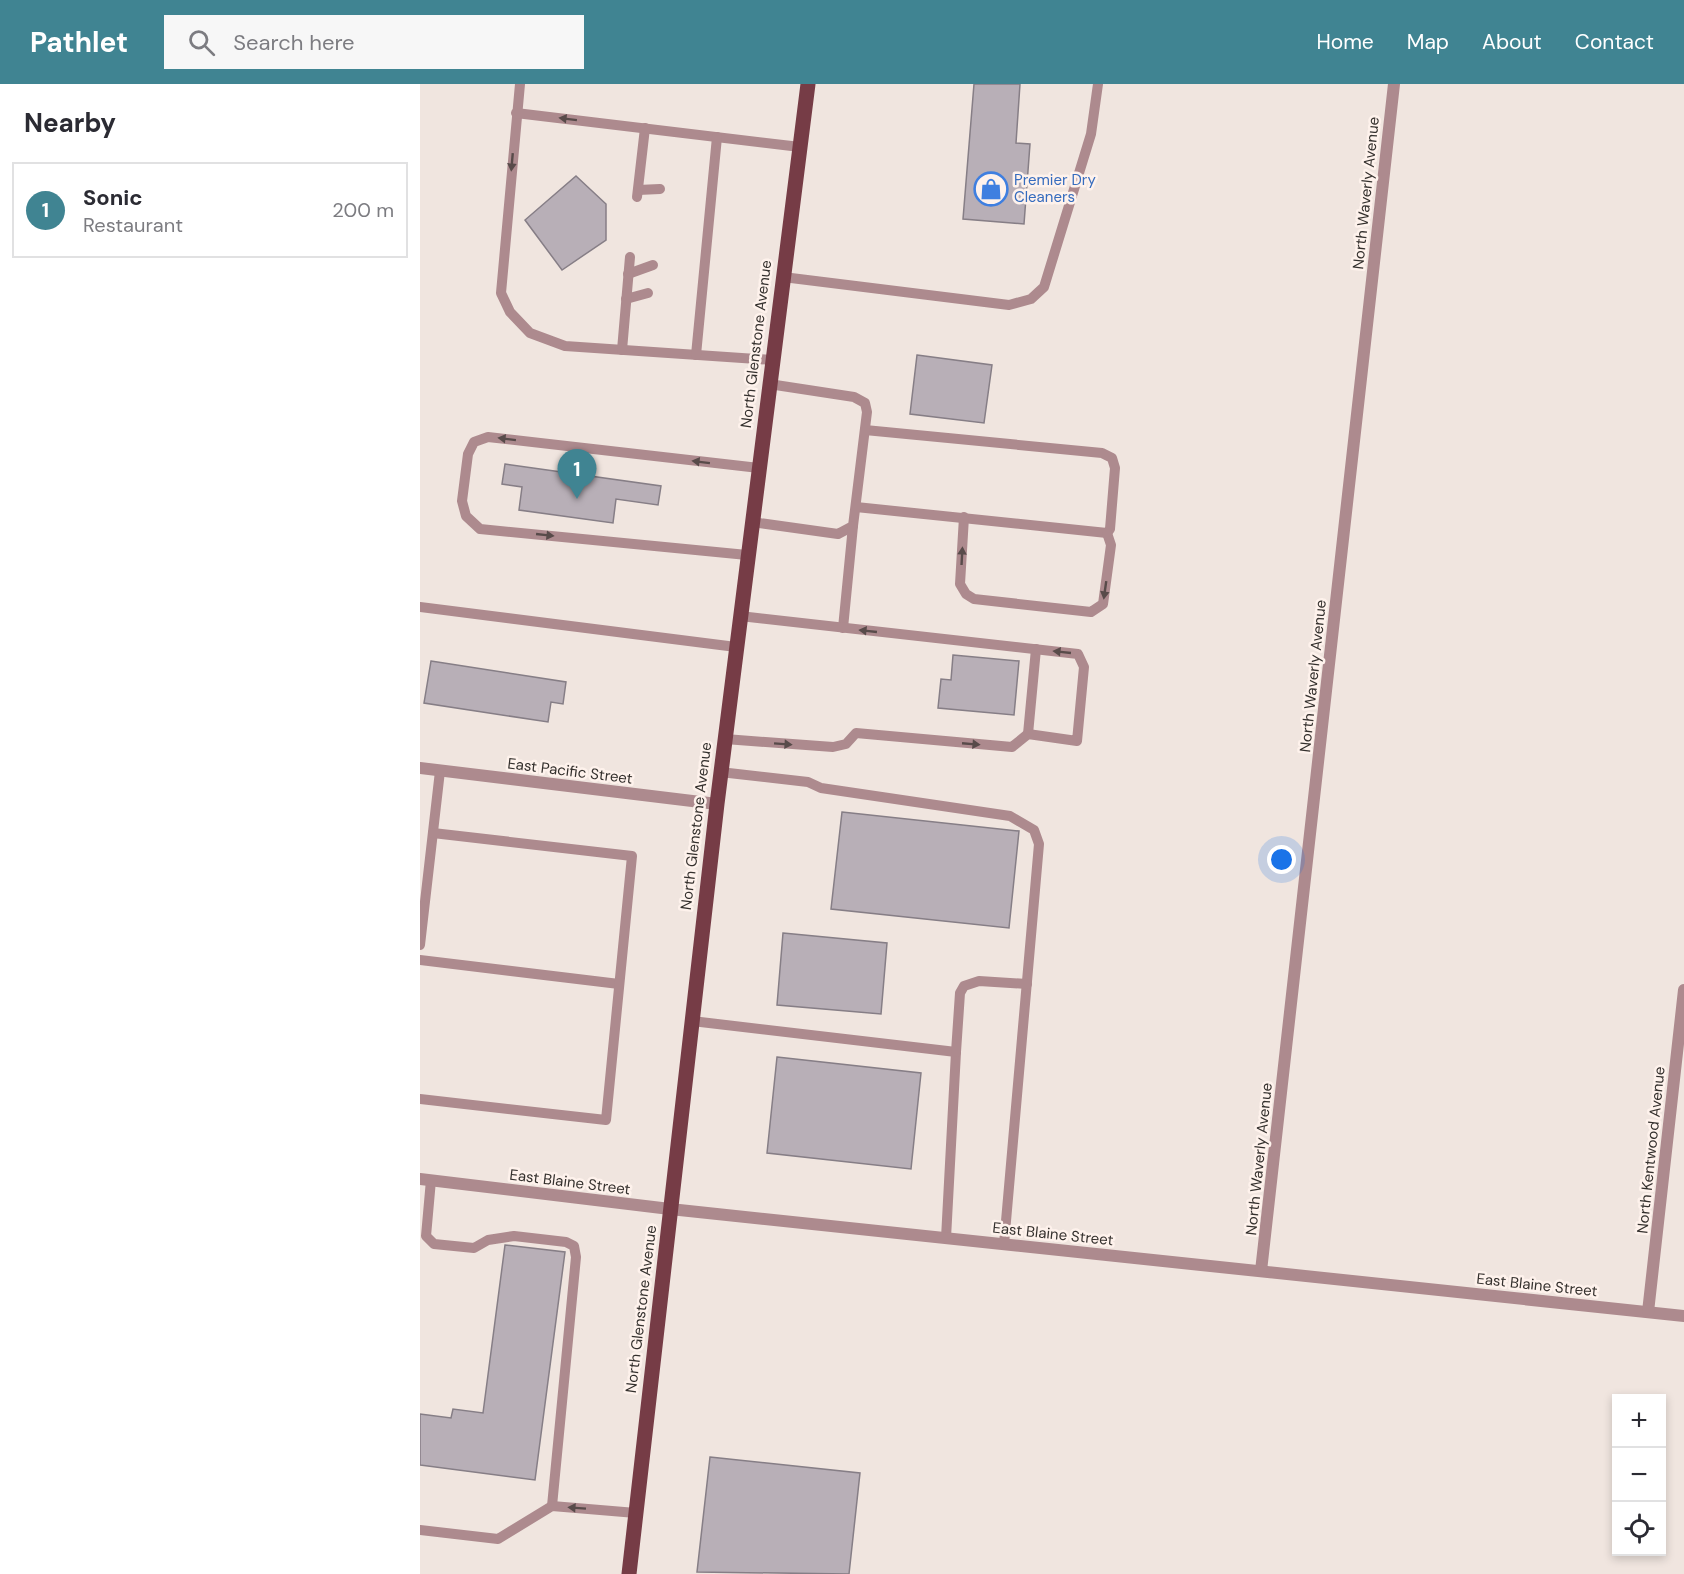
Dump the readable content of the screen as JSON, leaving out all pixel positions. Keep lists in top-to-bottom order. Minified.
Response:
{"streets":{"main road":["North Glenstone Avenue"],"street":["North Waverly Avenue","East Pacific Street","North Kentwood Avenue","East Blaine Street"]},"crossings":[["North Waverly Avenue","East Blaine Street"],["North Glenstone Avenue","East Pacific Street"],["North Glenstone Avenue","East Blaine Street"],["North Kentwood Avenue","East Blaine Street"]],"places":{"shop":["Premier Dry Cleaners"]},"page":{"header":"Pathlet","search":"Search here","nav":["Home","Map","About","Contact"],"heading":"Nearby","list":[{"mark":"1","name":"Sonic","note":"Restaurant","value":"200 m"}],"pins":"1","map_buttons":["+","−"]}}
